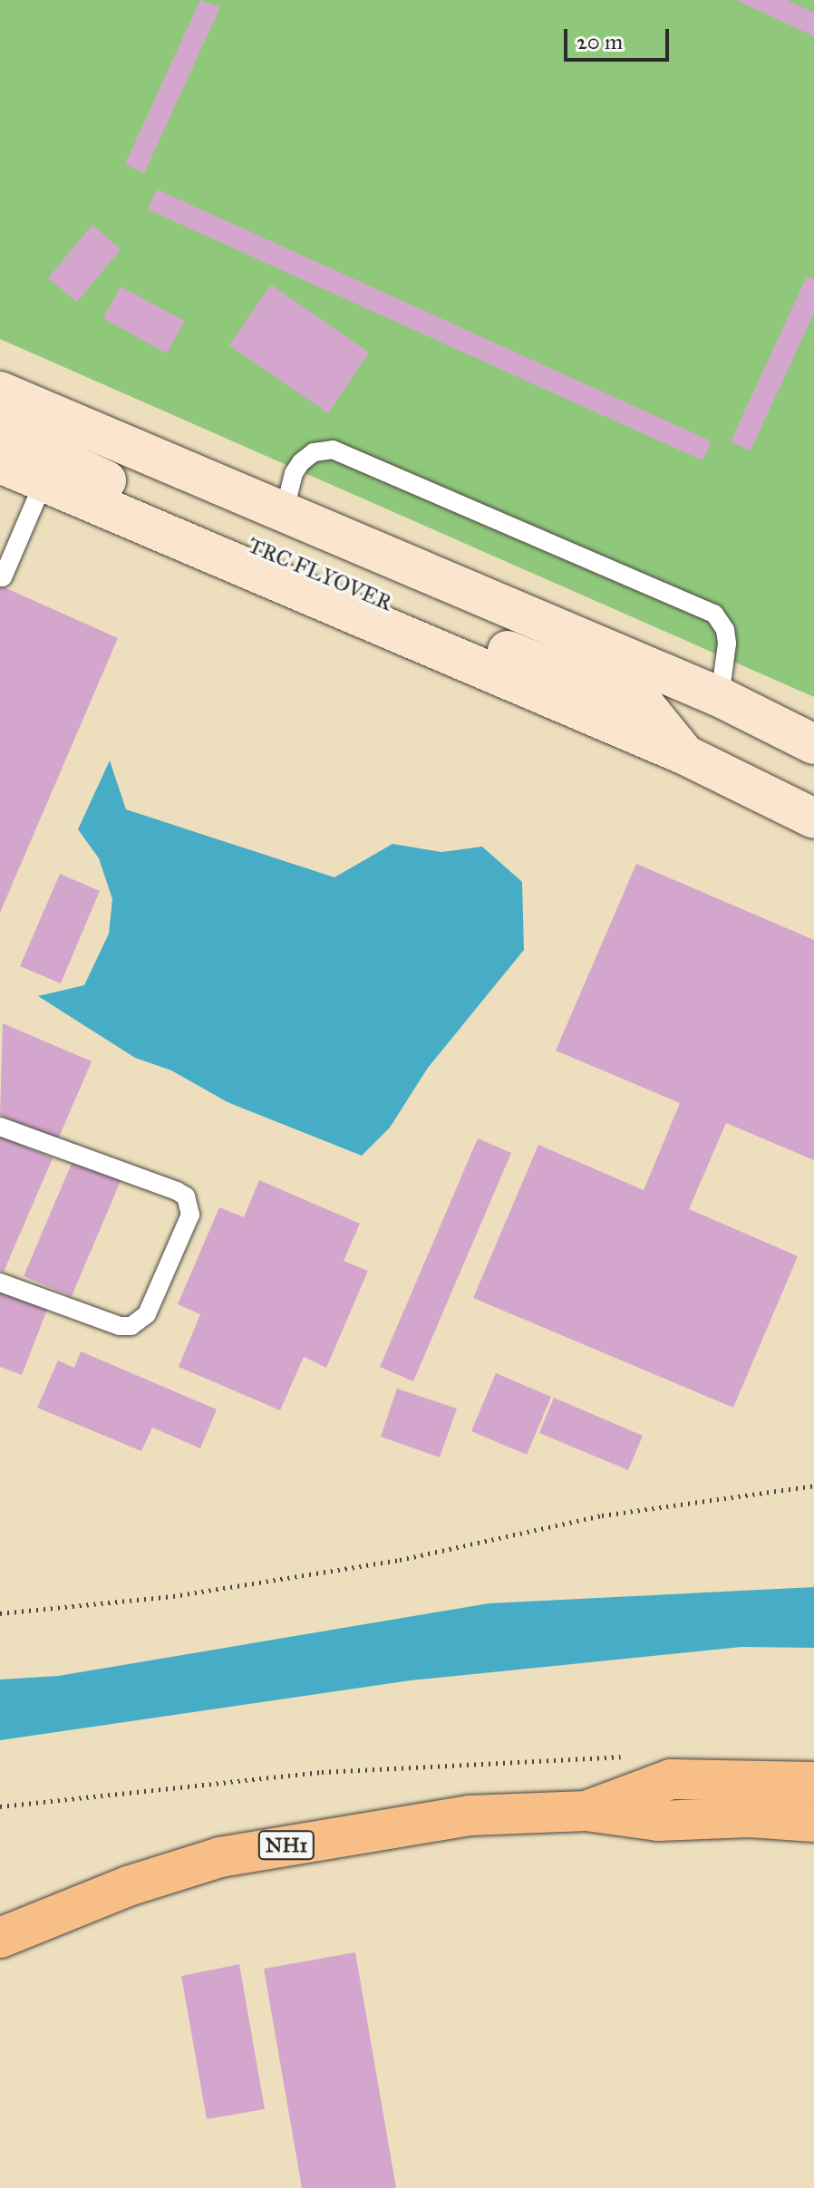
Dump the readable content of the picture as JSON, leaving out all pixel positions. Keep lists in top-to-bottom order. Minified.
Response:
{"streets":{"highway":["NH1"],"main road":["TRC FLYOVER"]},"scale_bar":"20 m"}
